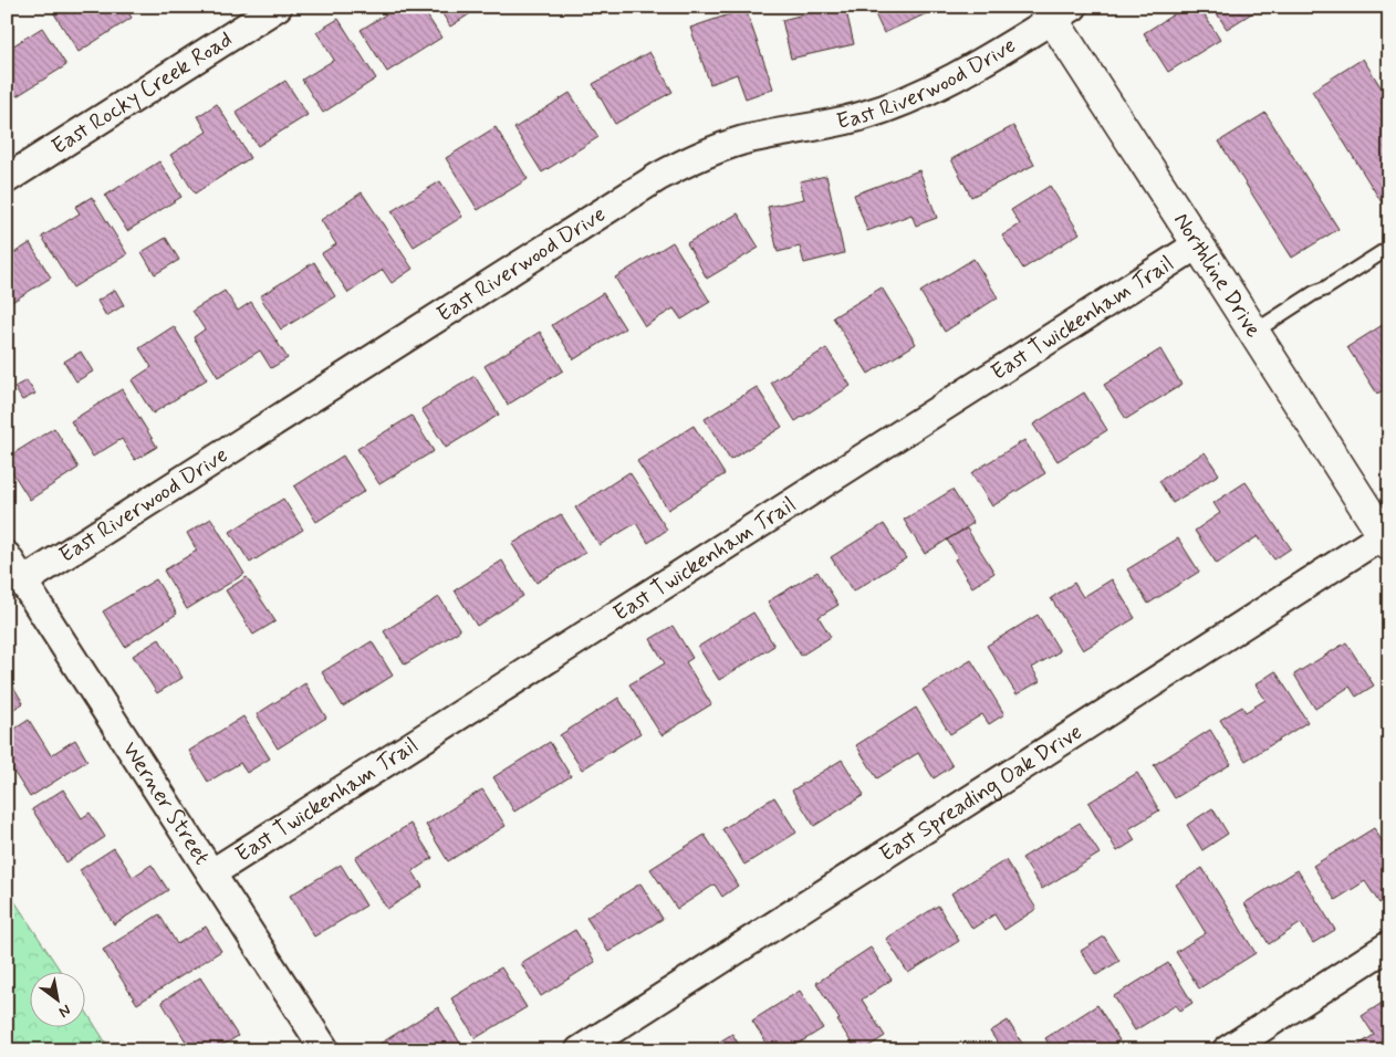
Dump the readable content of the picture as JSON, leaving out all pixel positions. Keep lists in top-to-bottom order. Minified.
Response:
{"streets":{"street":["East Riverwood Drive","East Rocky Creek Road","Northline Drive","East Twickenham Trail","East Spreading Oak Drive","Werner Street"]},"crossings":[["East Riverwood Drive","Northline Drive"],["East Riverwood Drive","Werner Street"],["Northline Drive","East Twickenham Trail"],["Northline Drive","East Spreading Oak Drive"],["East Twickenham Trail","Werner Street"]],"north":"bottom right"}
